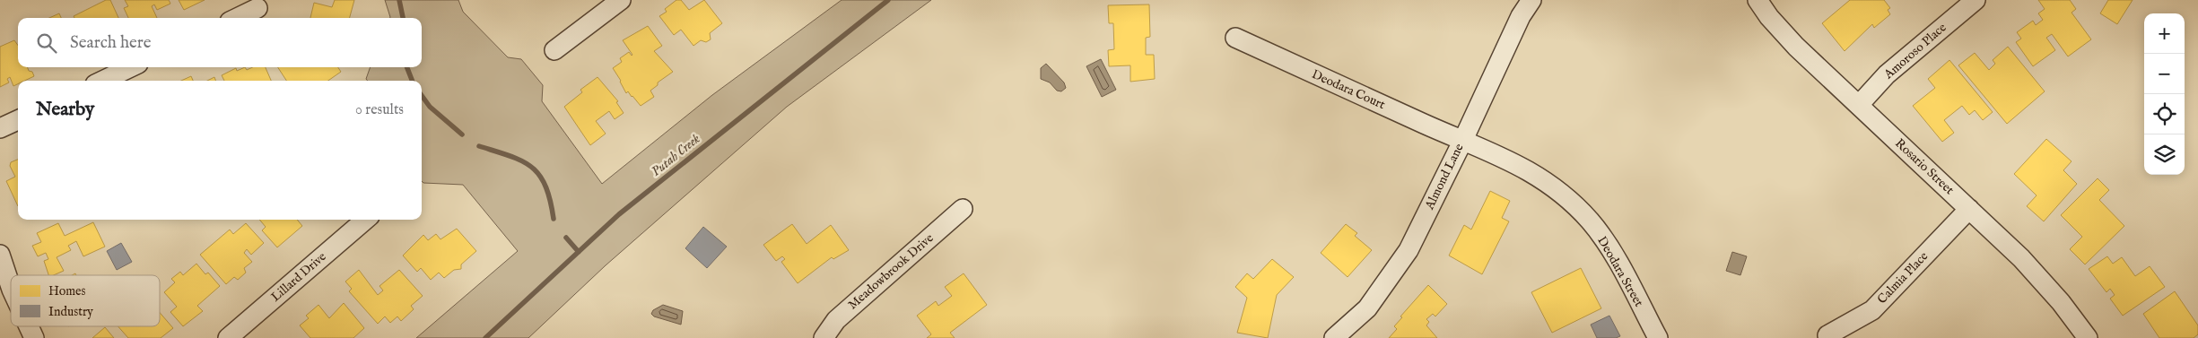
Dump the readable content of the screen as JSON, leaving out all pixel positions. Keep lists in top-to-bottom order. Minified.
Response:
{"streets":{"street":["Amoroso Place","Deodara Court","Rosario Street","Almond Lane","Meadowbrook Drive","Deodara Street","Lillard Drive","Calmia Place"]},"crossings":[["Amoroso Place","Rosario Street"],["Deodara Court","Almond Lane"],["Deodara Court","Deodara Street"],["Rosario Street","Calmia Place"],["Almond Lane","Deodara Street"]],"water":["Putah Creek"],"legend":["Homes","Industry"],"page":{"map_buttons":["+","−"],"search":"Search here","heading":["Nearby","0 results"]}}
